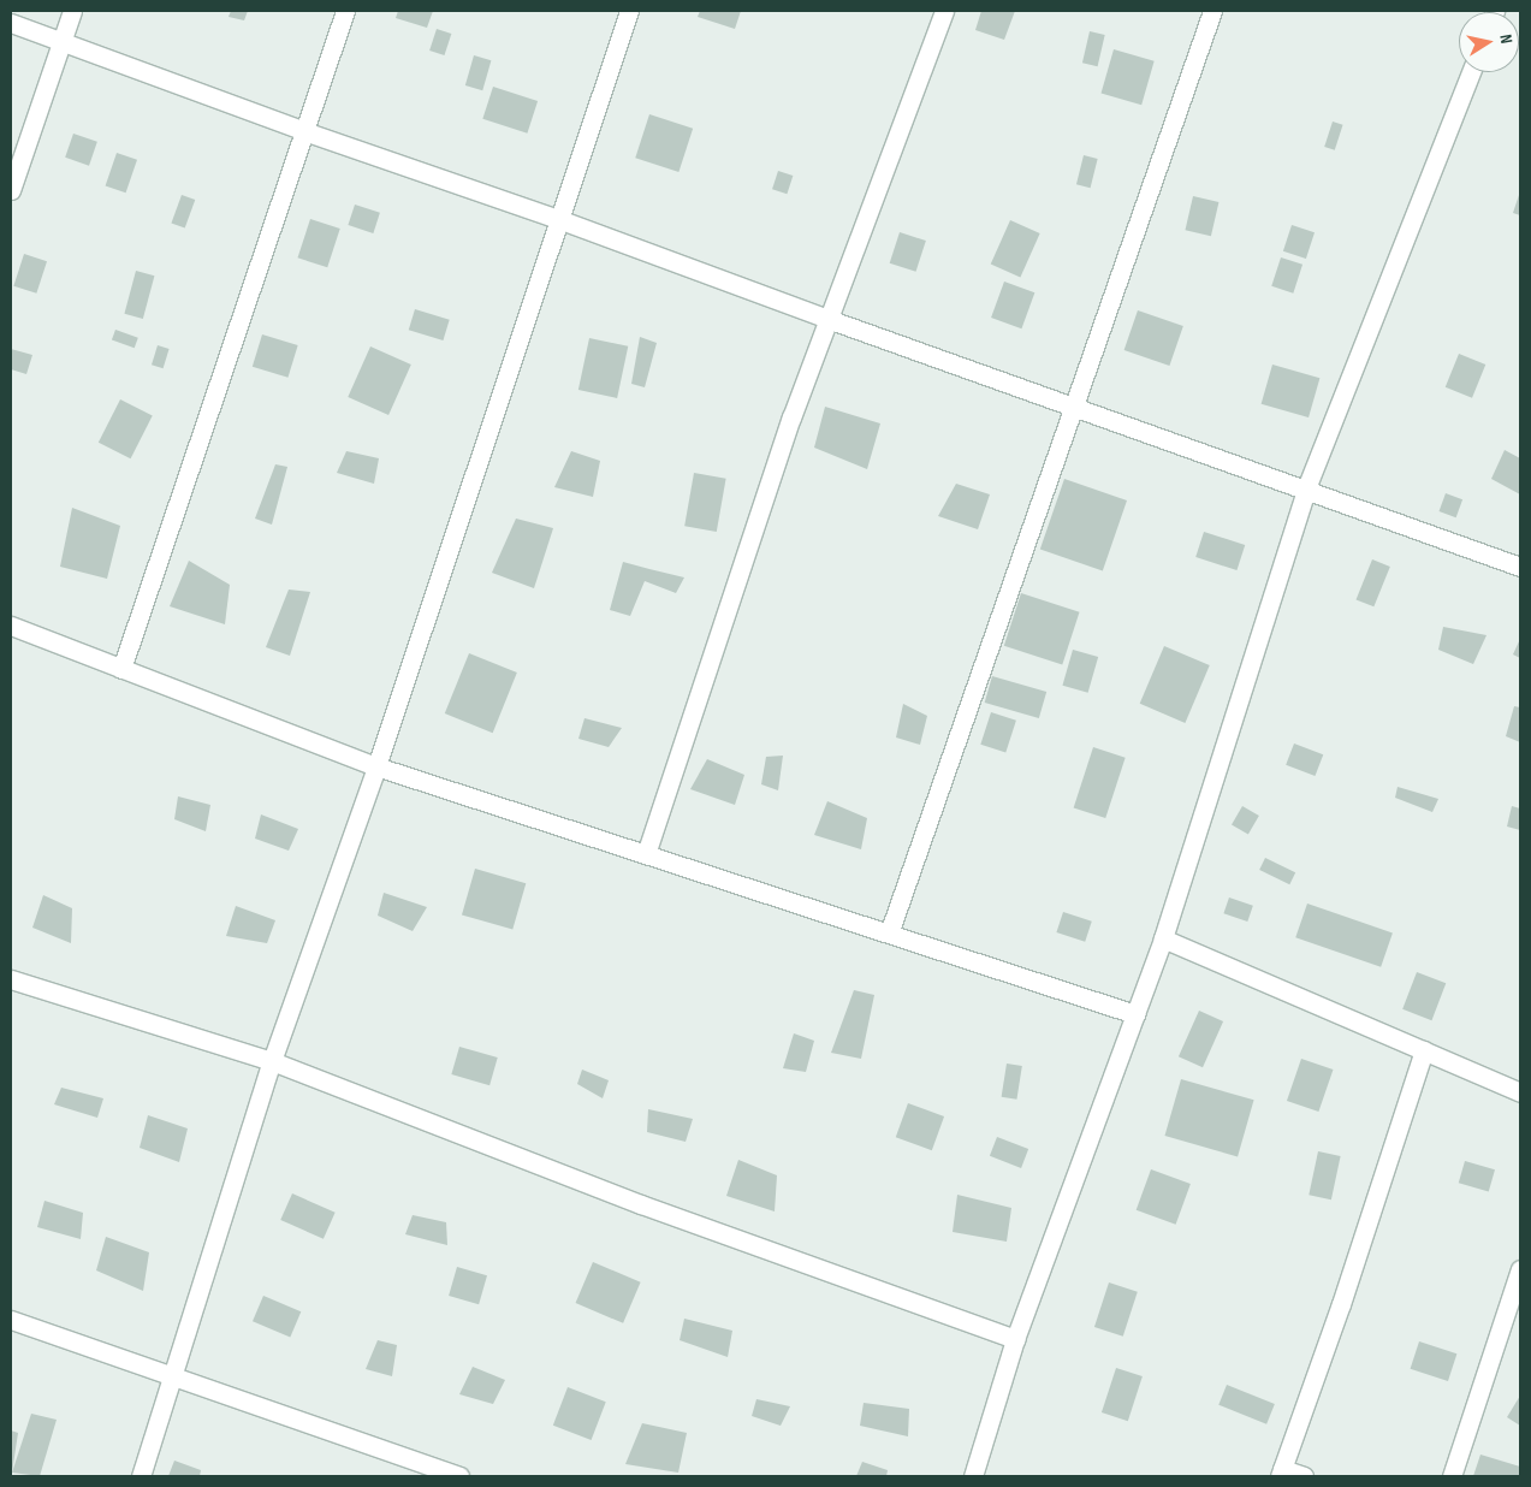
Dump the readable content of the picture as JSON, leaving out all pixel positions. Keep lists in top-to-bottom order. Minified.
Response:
{"north":"right"}
